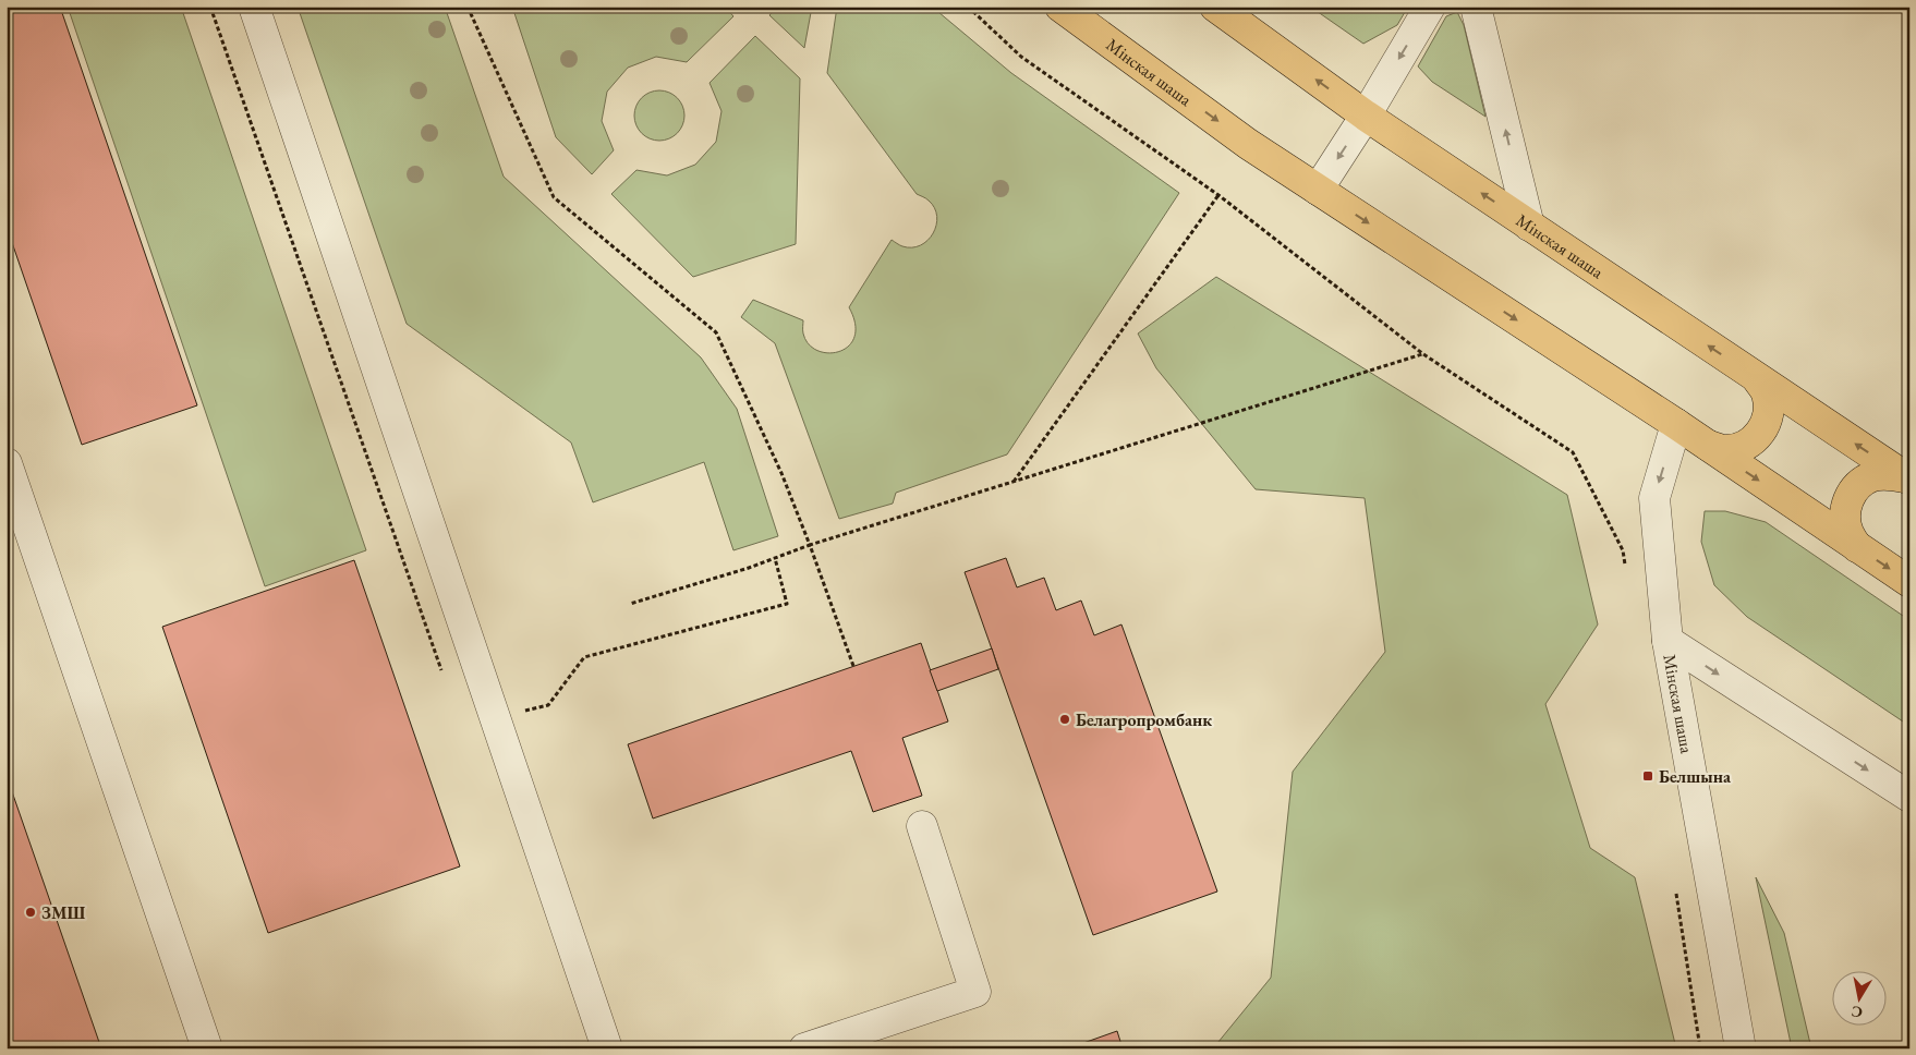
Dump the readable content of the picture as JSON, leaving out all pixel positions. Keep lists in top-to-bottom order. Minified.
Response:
{"streets":{"main road":["Мінская шаша"]},"places":{"other":["Белагропромбанк","ЗМШ"],"transit":["Белшына"]},"north":"bottom"}
